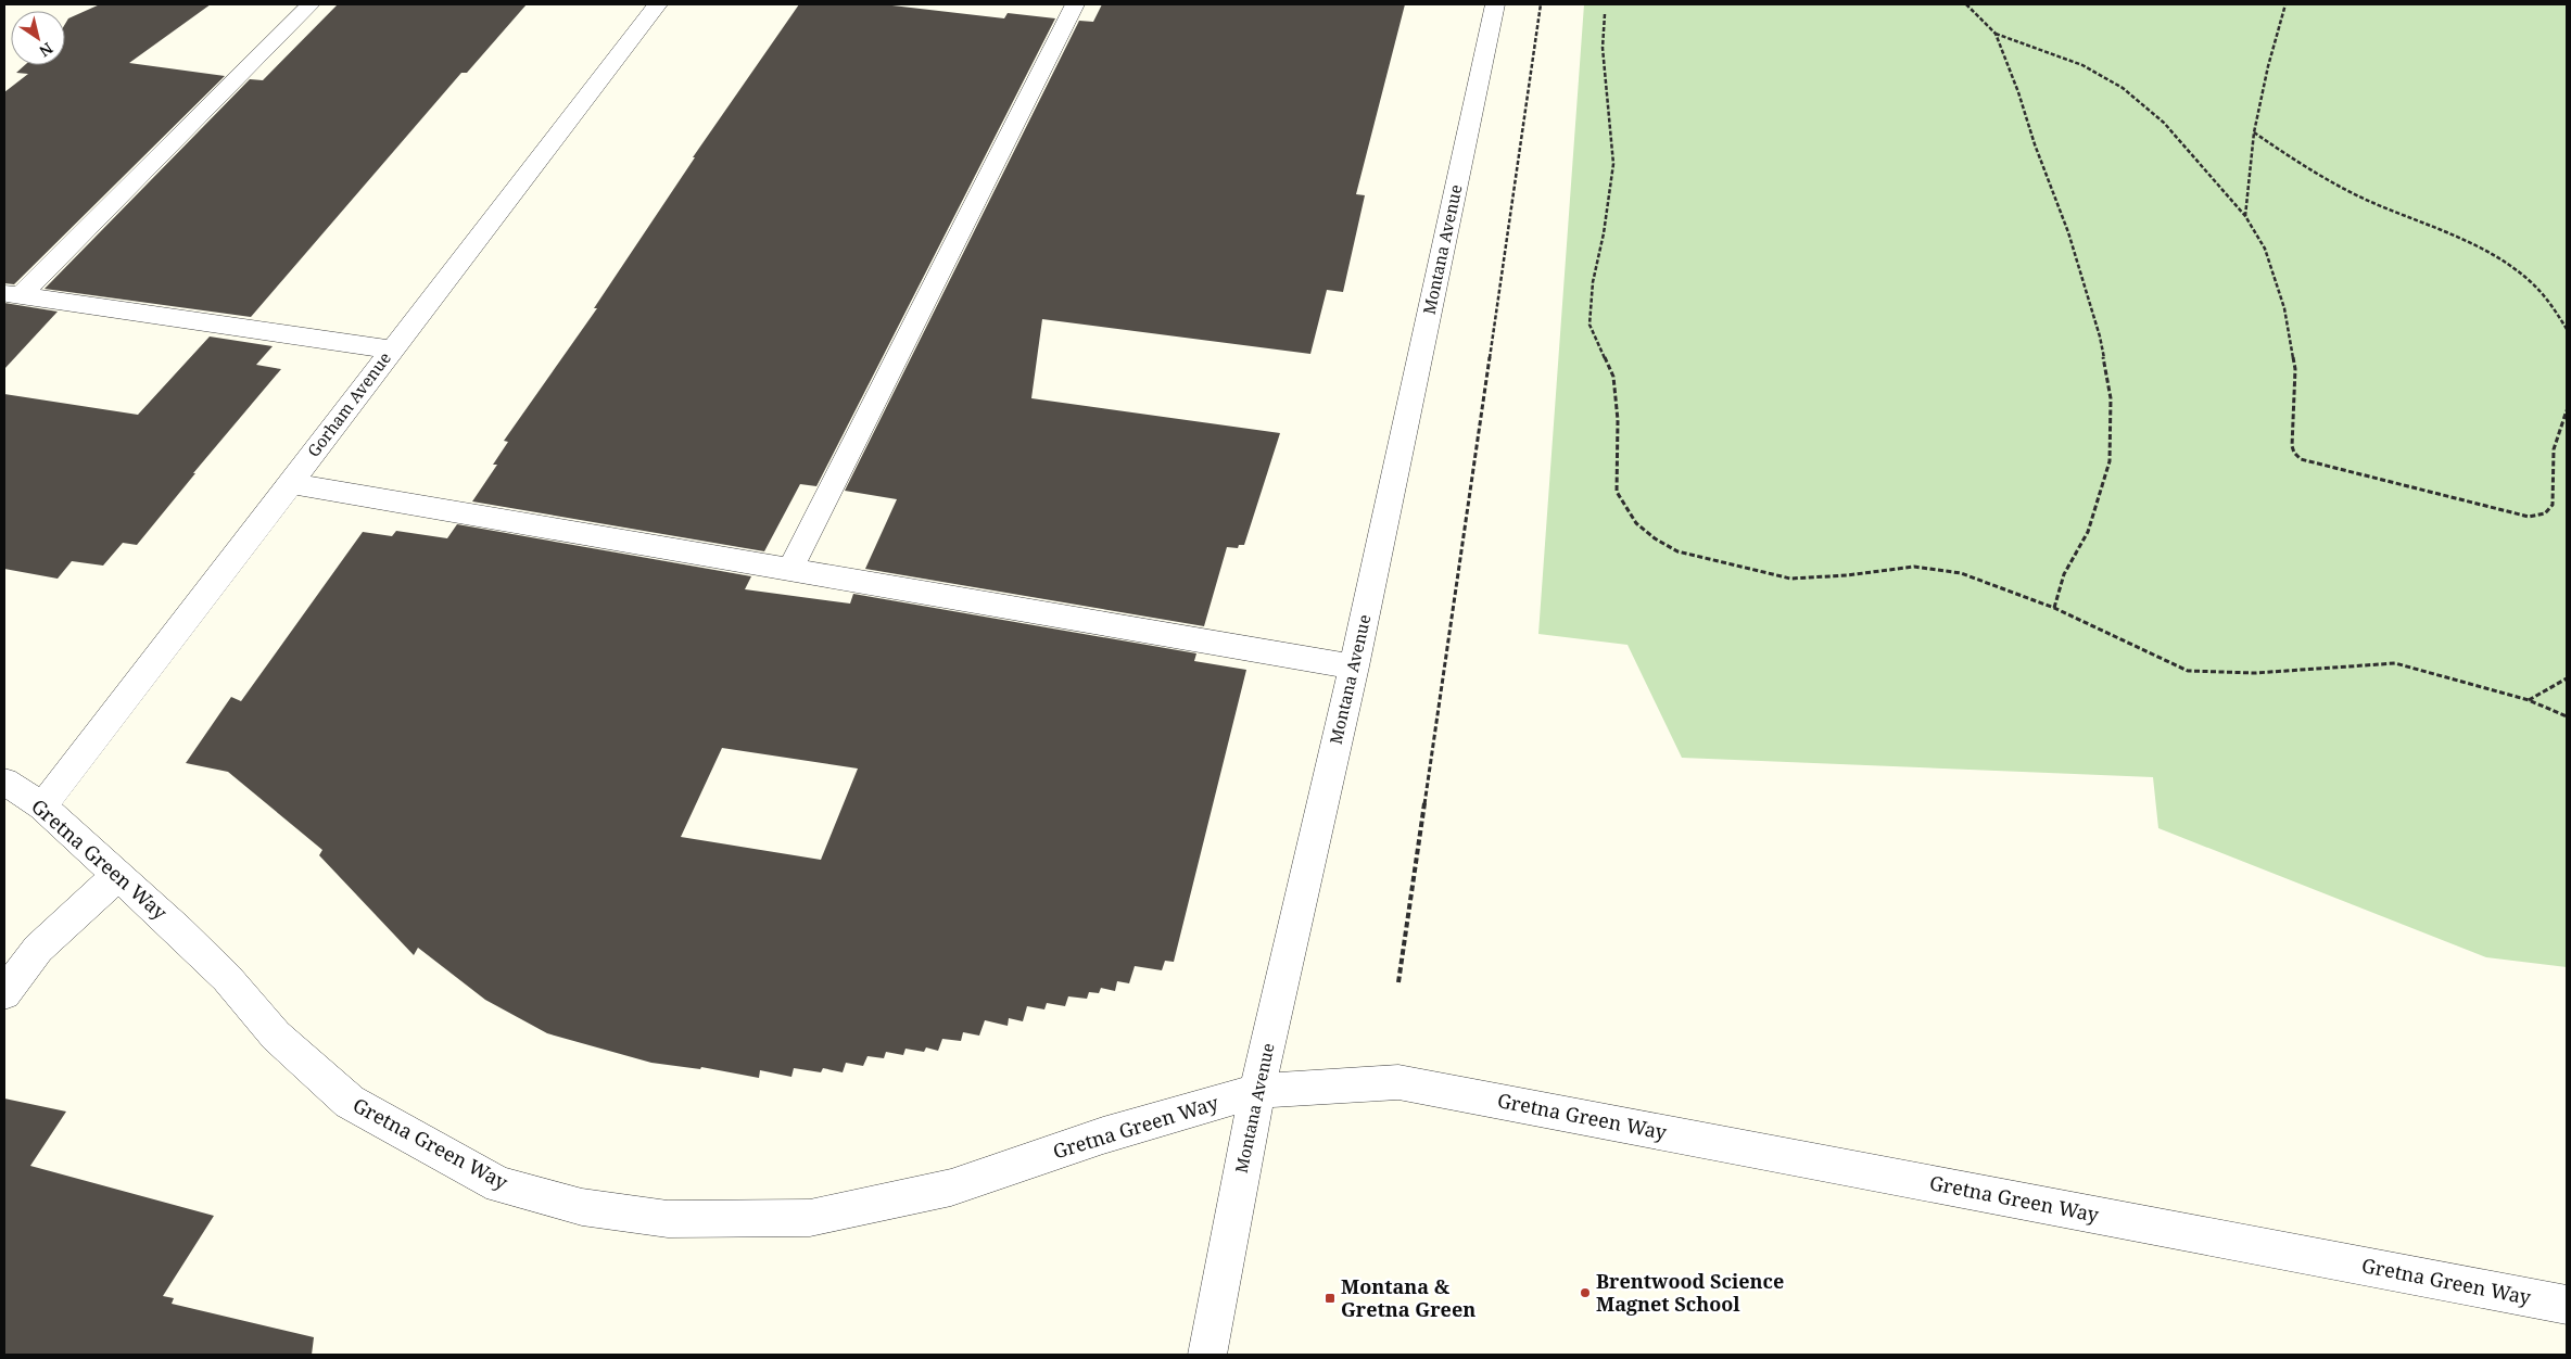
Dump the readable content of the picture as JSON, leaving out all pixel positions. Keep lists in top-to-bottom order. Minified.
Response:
{"streets":{"street":["Montana Avenue","Gorham Avenue","Gretna Green Way"]},"crossings":[["Montana Avenue","Gretna Green Way"],["Gorham Avenue","Gretna Green Way"]],"places":{"other":["Brentwood Science Magnet School"],"transit":["Montana & Gretna Green"]},"north":"bottom right"}
